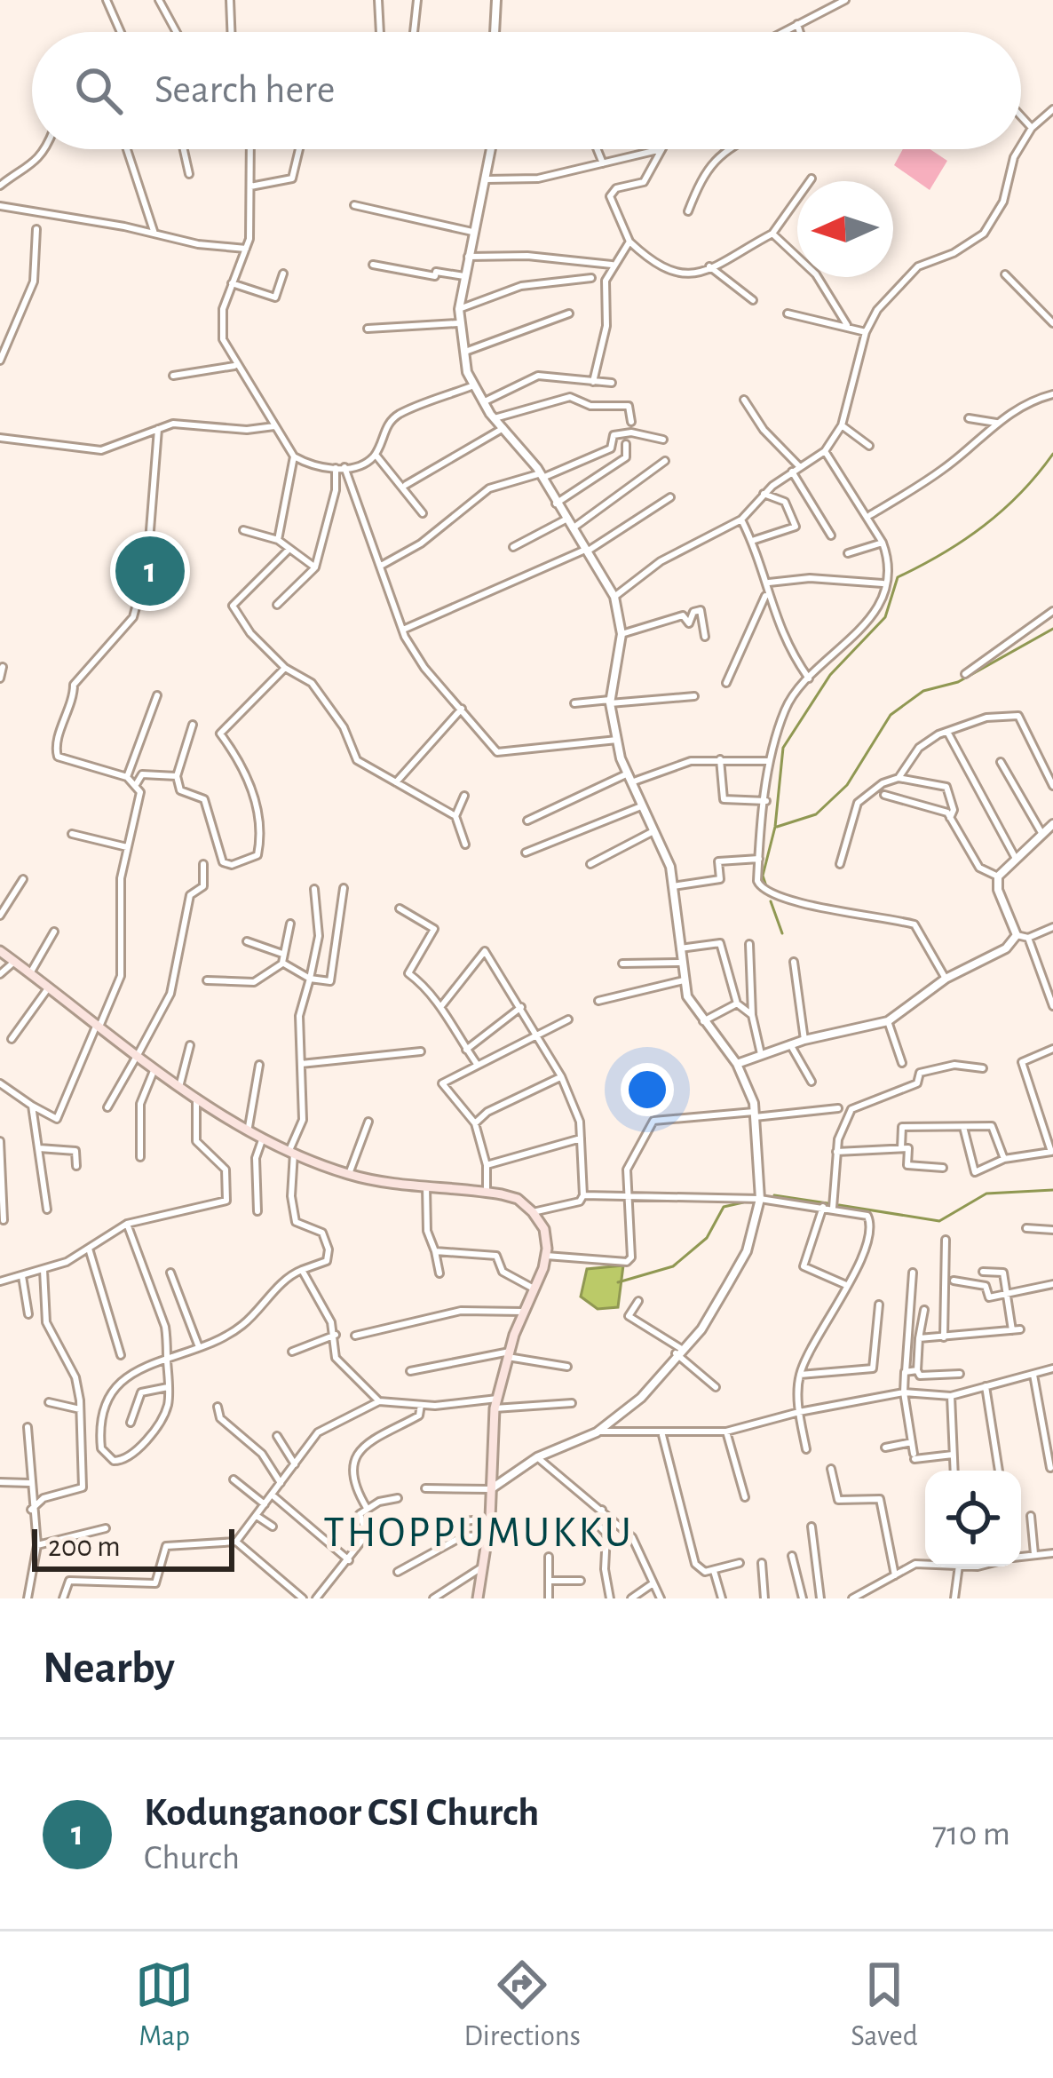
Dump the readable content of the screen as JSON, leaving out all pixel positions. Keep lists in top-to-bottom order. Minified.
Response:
{"districts":["THOPPUMUKKU"],"scale_bar":"200 m","north":"left","page":{"search":"Search here","pins":"1","scale":"200 m","heading":"Nearby","list":[{"mark":"1","name":"Kodunganoor CSI Church","note":"Church","value":"710 m"}],"nav":["Map","Directions","Saved"]}}
